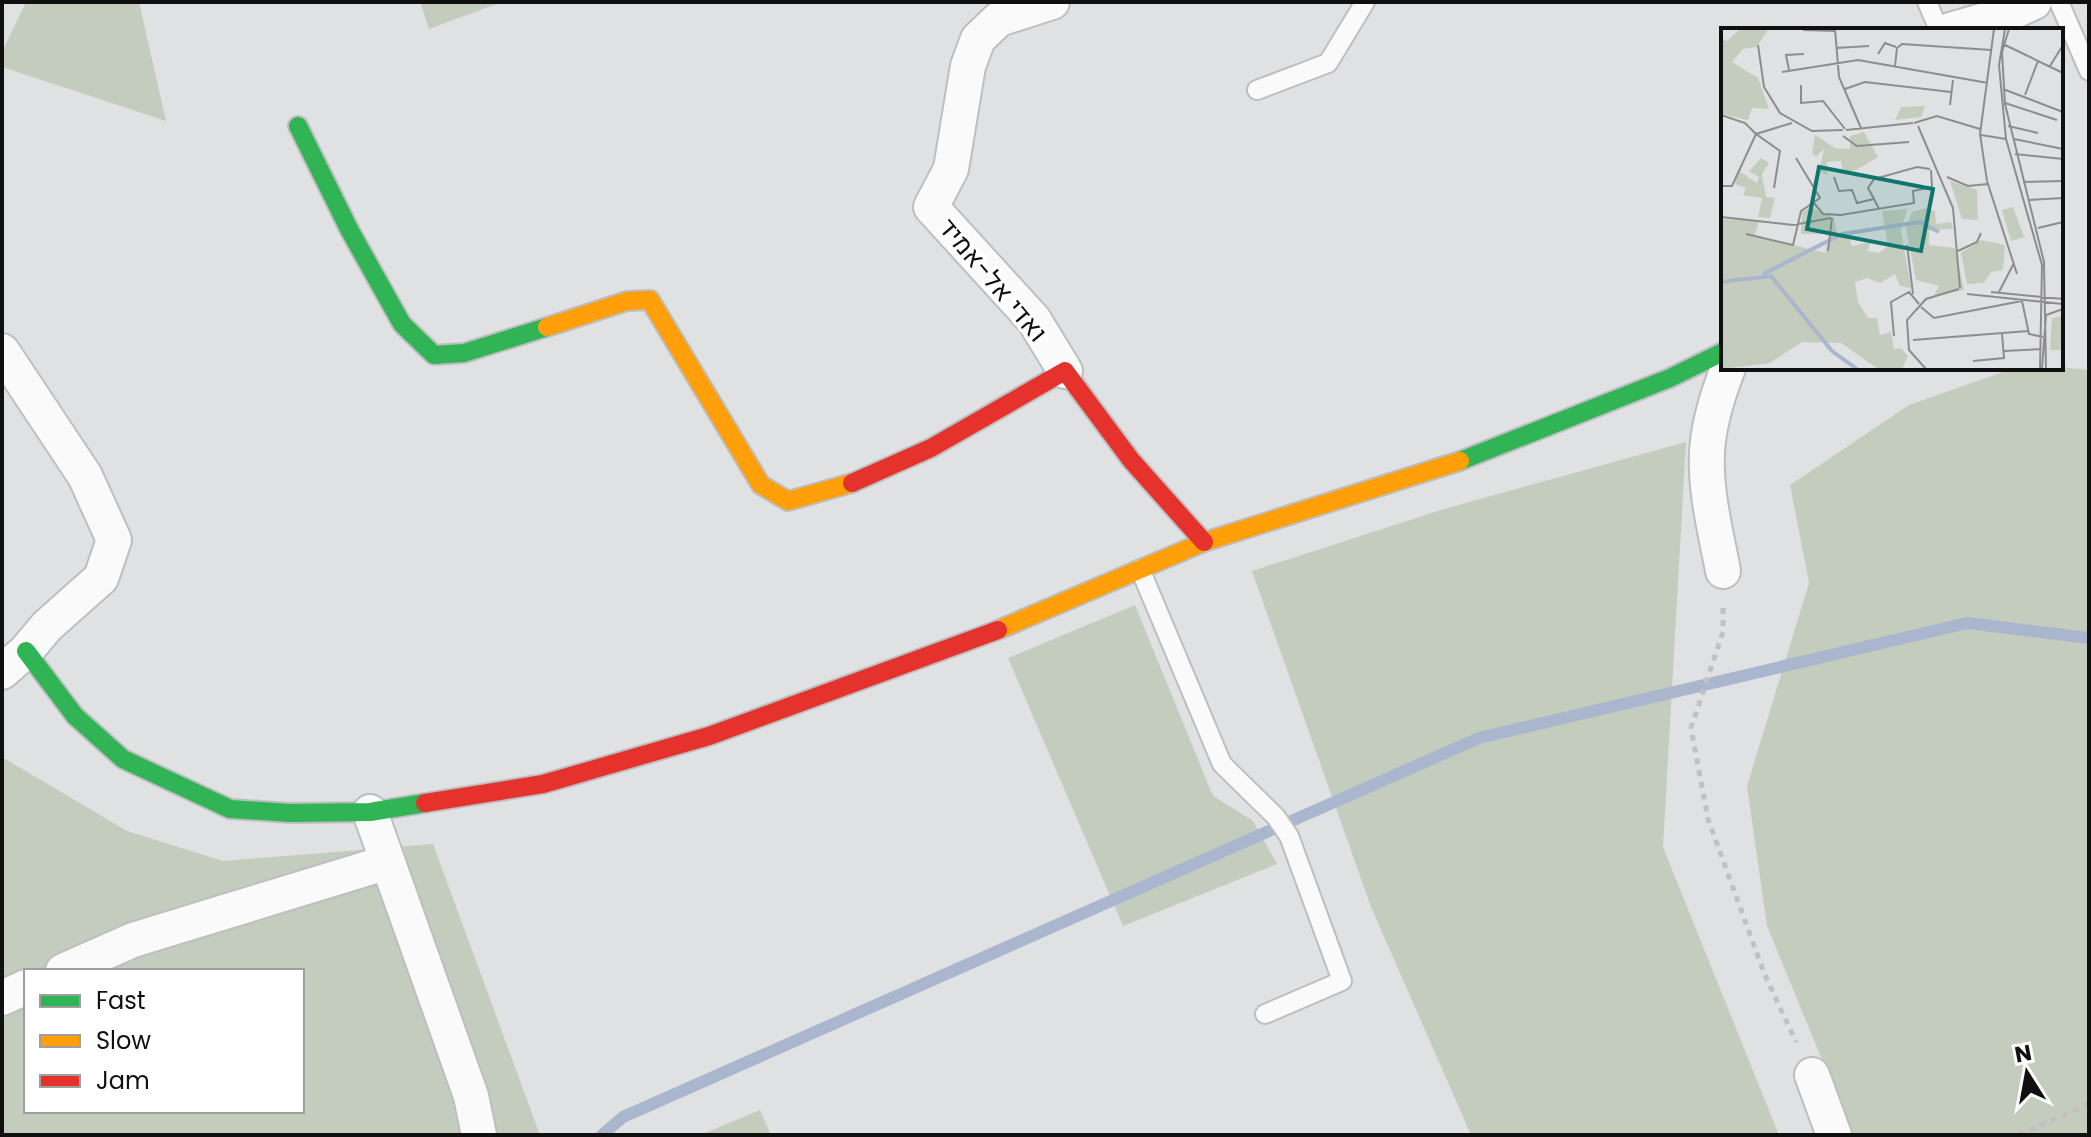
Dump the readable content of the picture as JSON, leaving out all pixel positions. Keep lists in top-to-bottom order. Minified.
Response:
{"streets":{"street":["ואדי אל-אמיד"]},"legend":["Fast","Slow","Jam"],"north":"top"}
